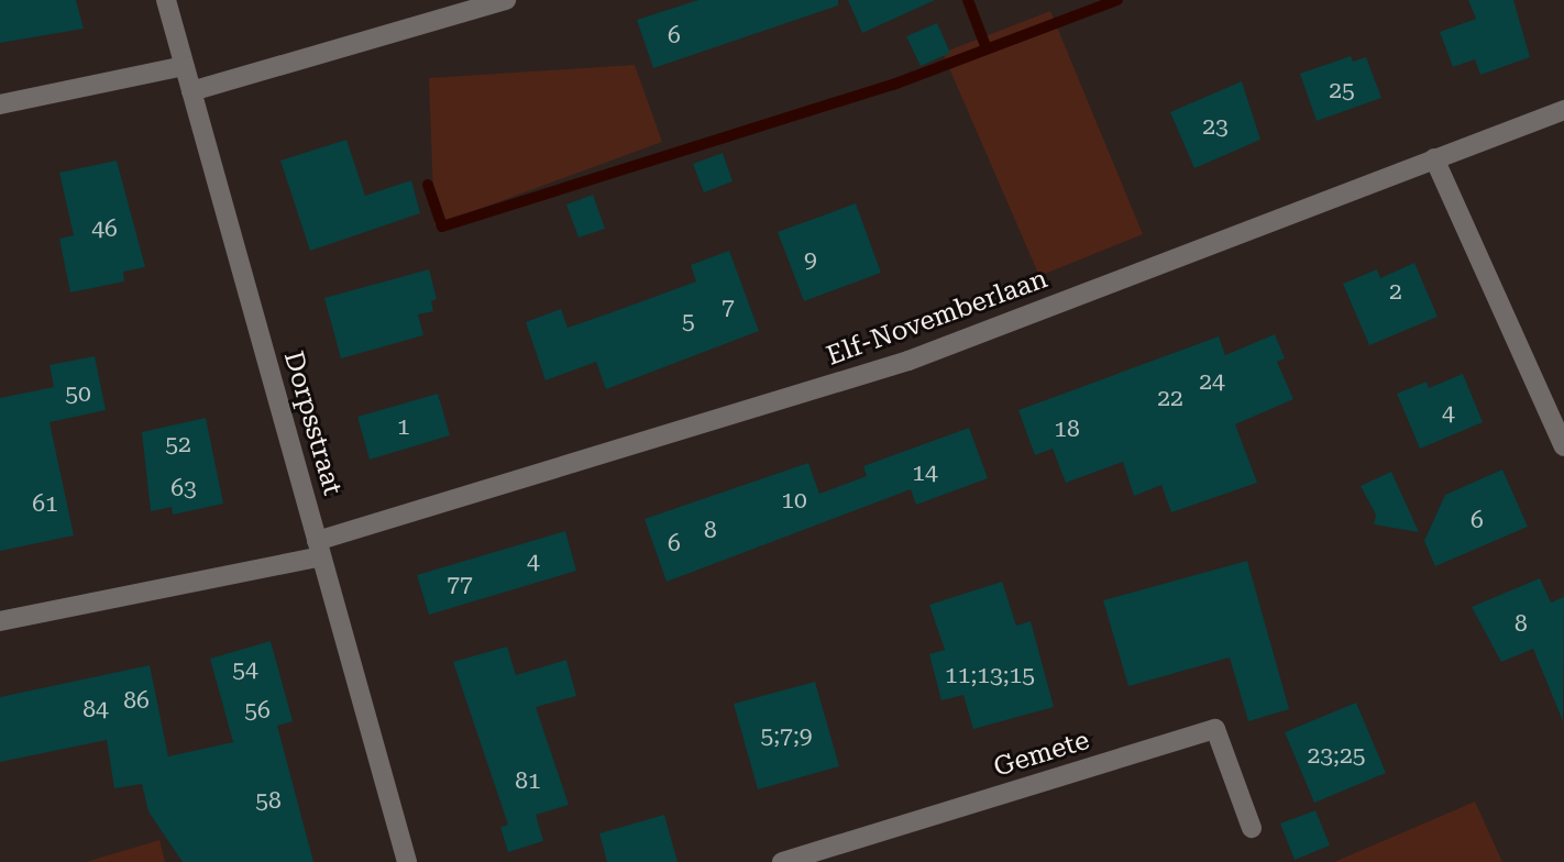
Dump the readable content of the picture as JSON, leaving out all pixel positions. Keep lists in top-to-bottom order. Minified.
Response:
{"streets":{"street":["Elf-Novemberlaan","Dorpsstraat","Gemete"]},"crossings":[["Elf-Novemberlaan","Dorpsstraat"]],"house_numbers":["6","25","23","46","9","2","7","5","24","50","22","4","1","18","52","14","63","10","61","6","8","6","4","77","8","54","11;13;15","86","84","56","5;7;9","23;25","81","58"]}
